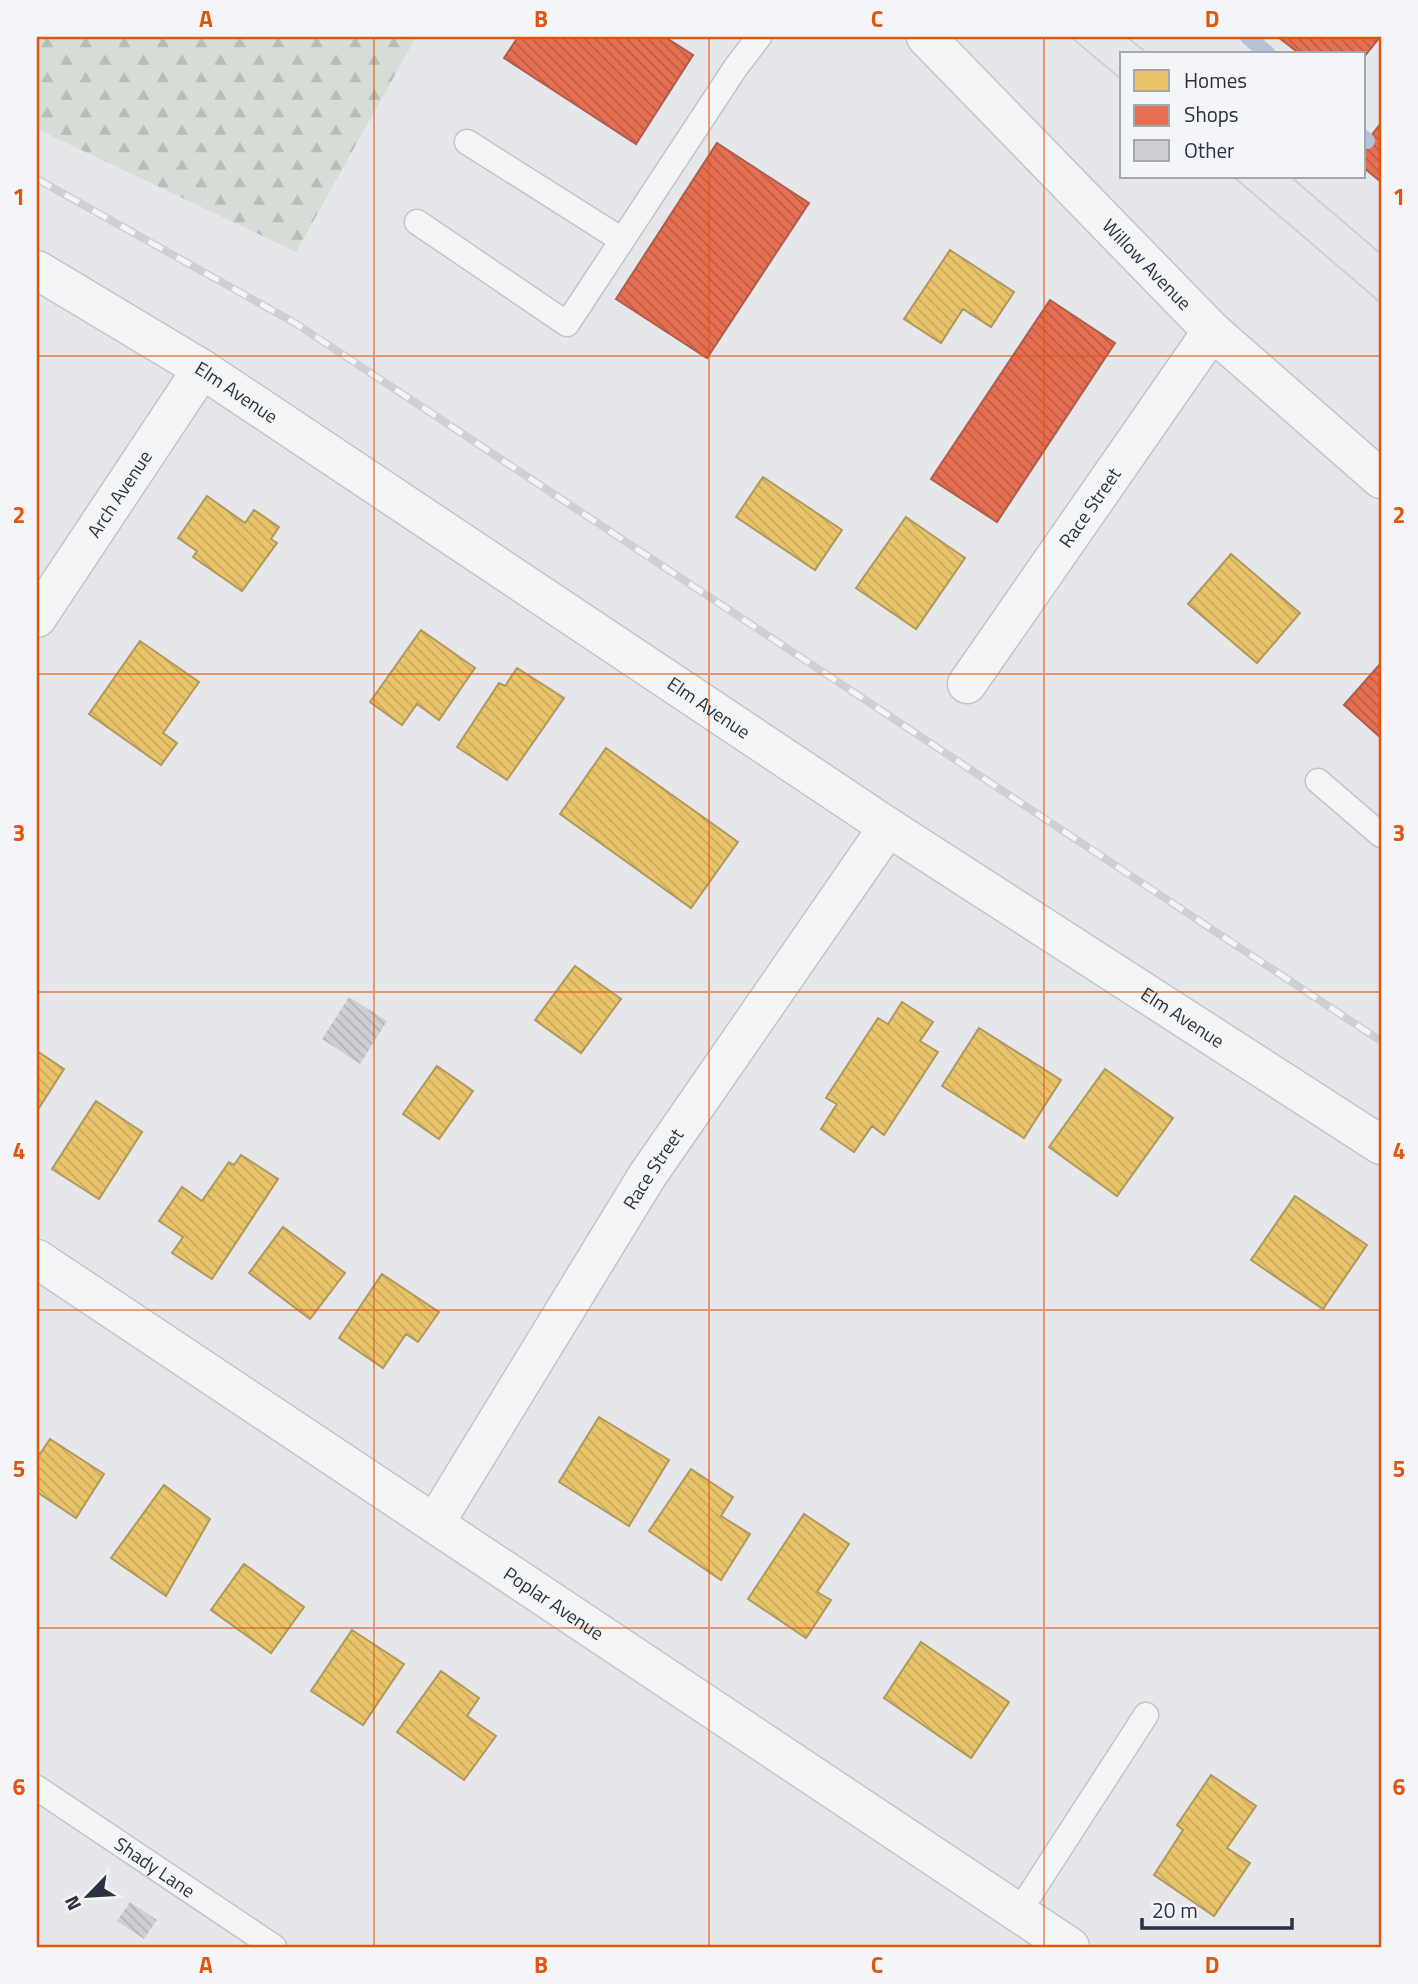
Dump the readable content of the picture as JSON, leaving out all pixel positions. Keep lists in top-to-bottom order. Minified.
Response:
{"streets":{"street":["Willow Avenue","Elm Avenue","Arch Avenue","Race Street","Poplar Avenue"],"lane":["Shady Lane"]},"crossings":[["Willow Avenue","Race Street"],["Elm Avenue","Arch Avenue"],["Elm Avenue","Race Street"],["Race Street","Poplar Avenue"]],"legend":["Homes","Shops","Other"],"scale_bar":"20 m","north":"bottom left","grid":{"columns":["A","B","C","D"],"rows":["1","2","3","4","5","6"]}}
